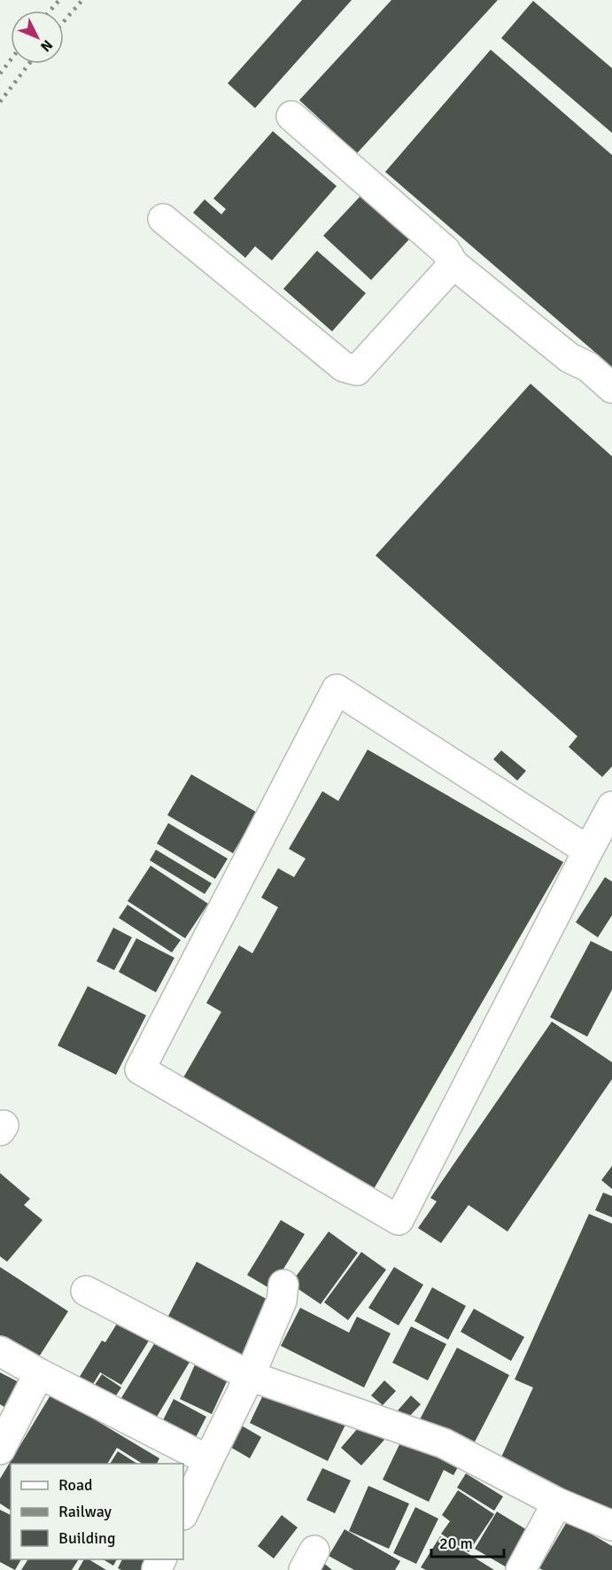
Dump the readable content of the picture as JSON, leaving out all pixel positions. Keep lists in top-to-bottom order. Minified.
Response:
{"legend":["Road","Railway","Building"],"scale_bar":"20 m","north":"bottom right"}
